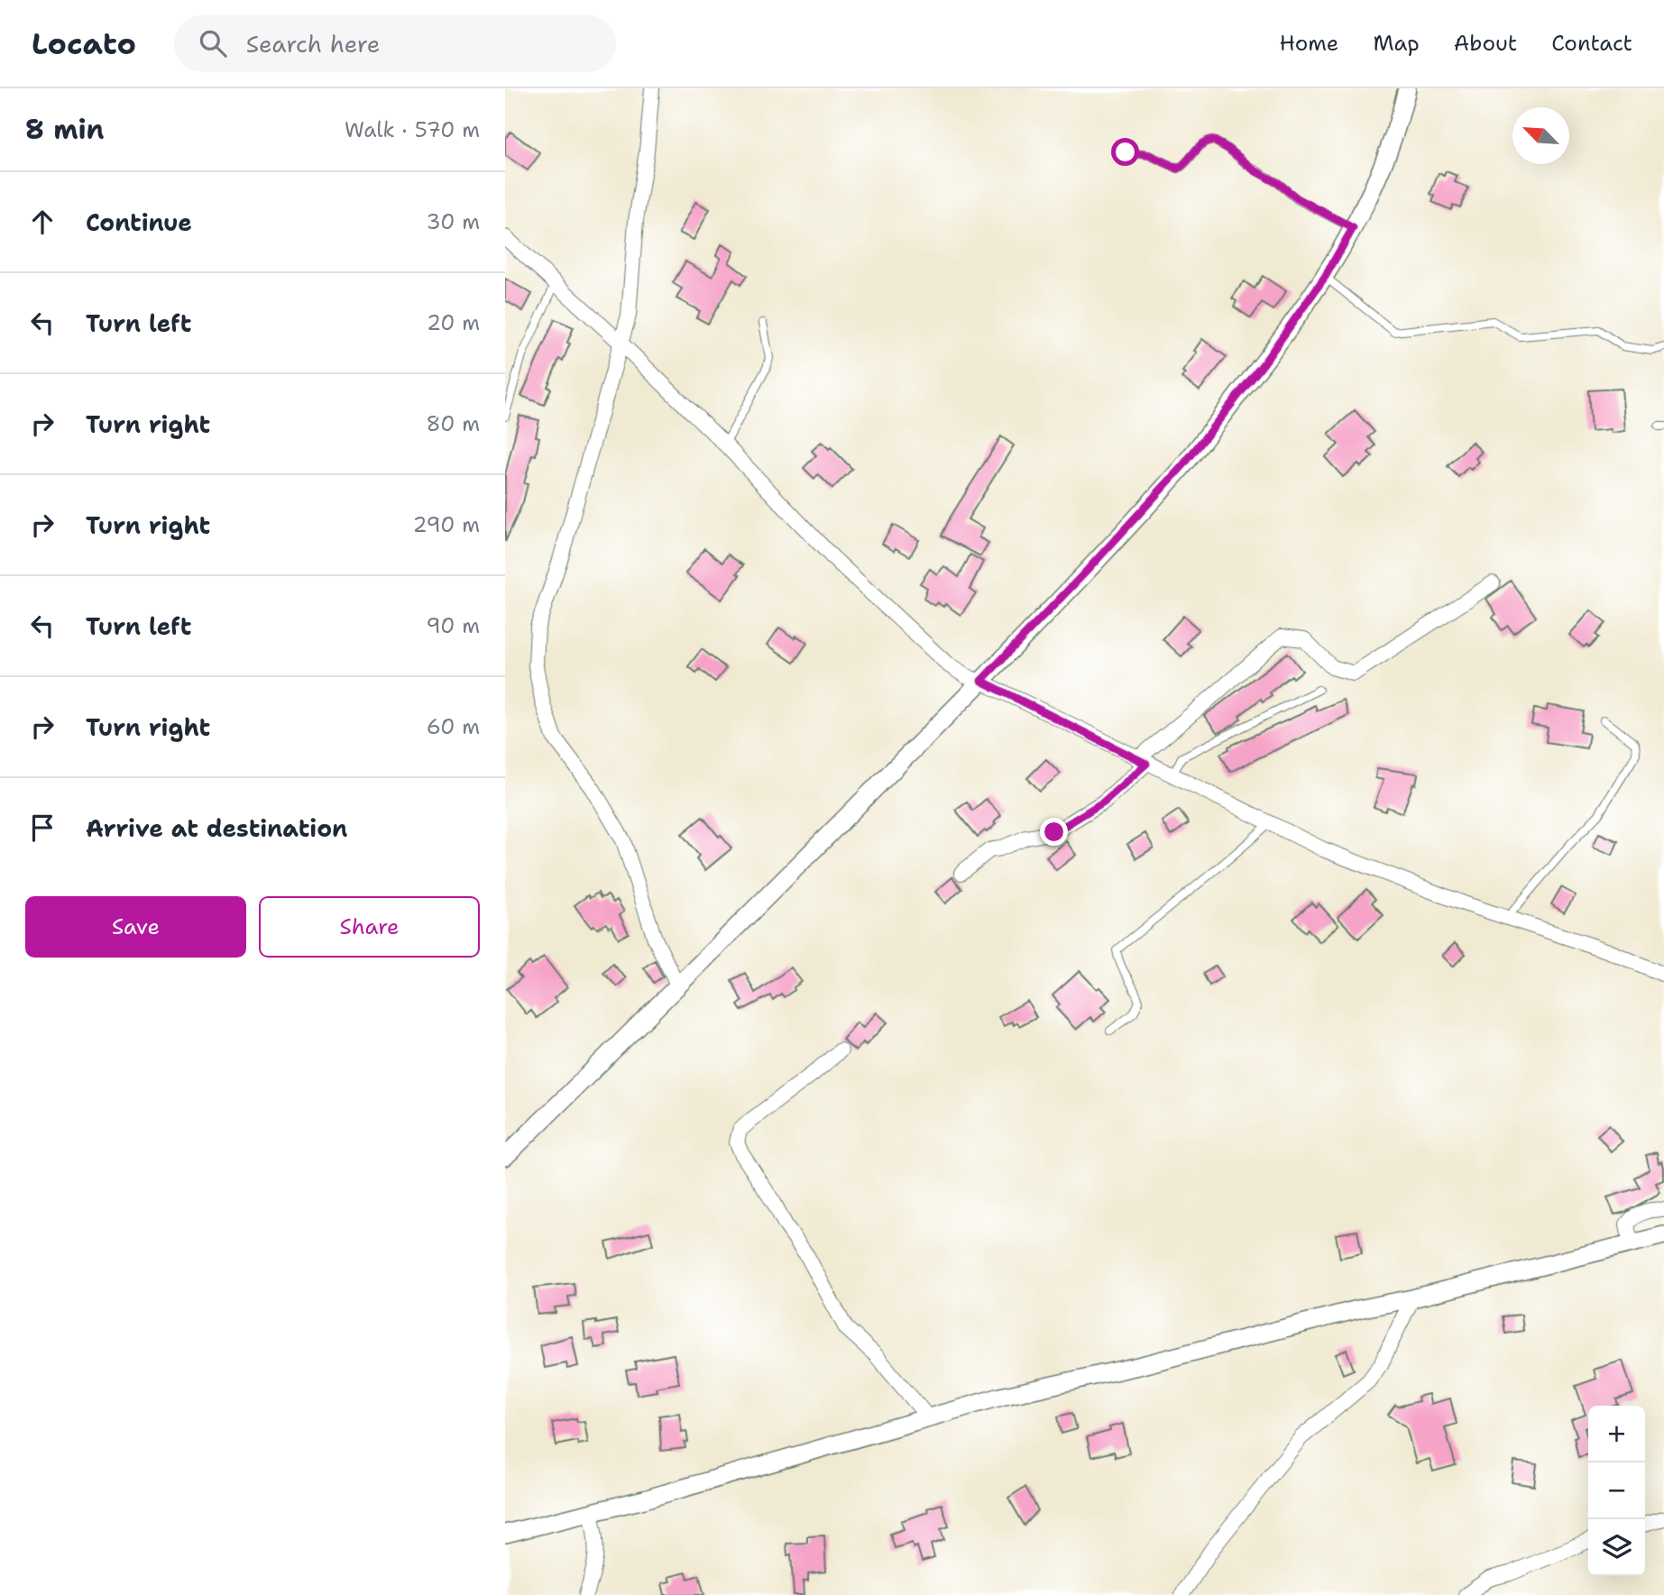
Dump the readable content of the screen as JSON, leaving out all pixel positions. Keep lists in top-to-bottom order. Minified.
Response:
{"north":"top left","page":{"header":"Locato","search":"Search here","nav":["Home","Map","About","Contact"],"heading":["8 min","Walk · 570 m"],"list":[["Continue","30 m"],["Turn left","20 m"],["Turn right","80 m"],["Turn right","290 m"],["Turn left","90 m"],["Turn right","60 m"],"Arrive at destination"],"buttons":["Save","Share"],"map_buttons":["+","−"]}}
